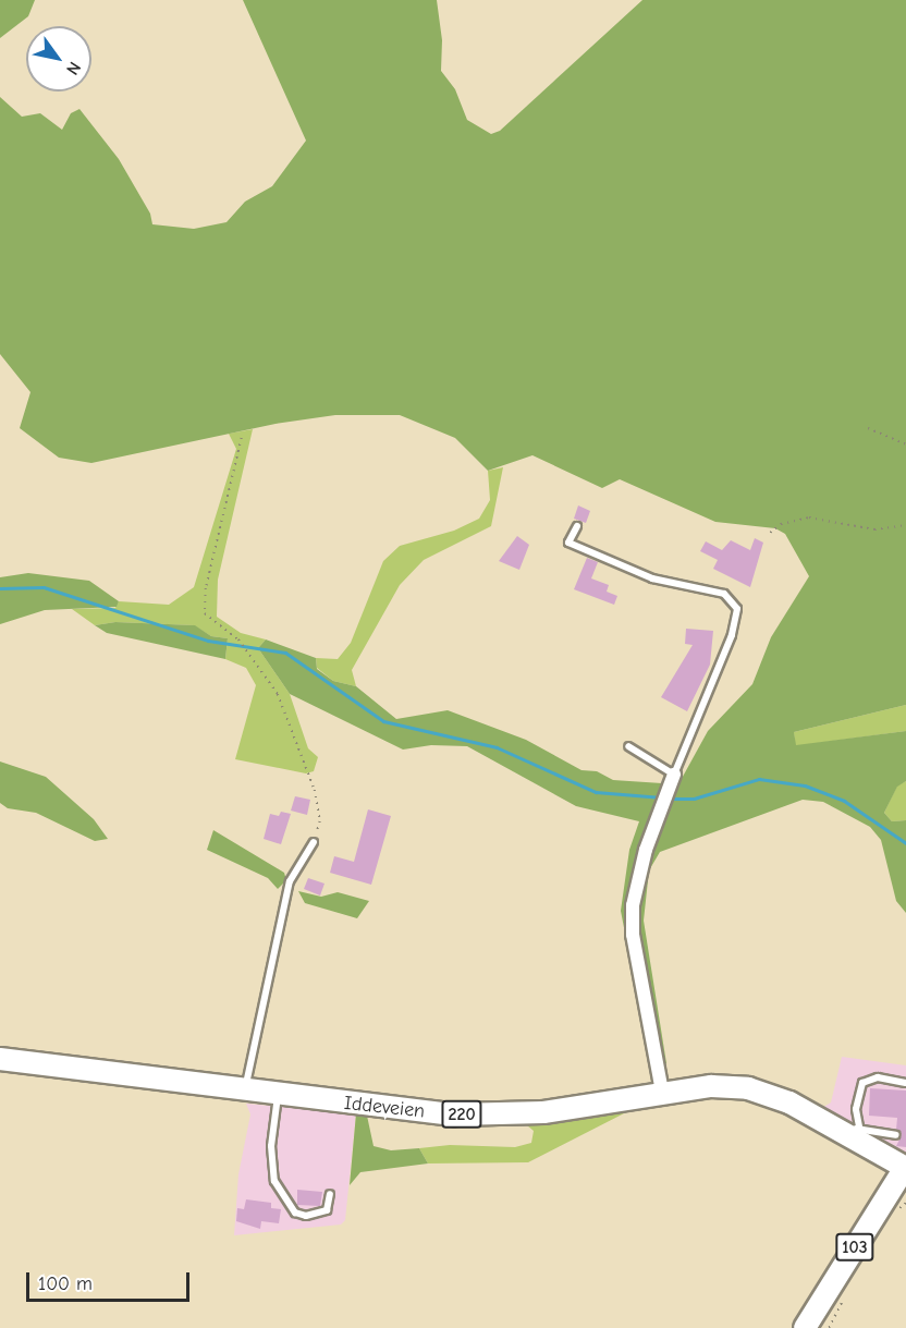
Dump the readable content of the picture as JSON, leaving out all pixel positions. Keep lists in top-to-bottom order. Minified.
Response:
{"streets":{"main road":["Iddeveien","220","103"]},"crossings":[["Iddeveien","103"]],"scale_bar":"100 m","north":"bottom right"}
